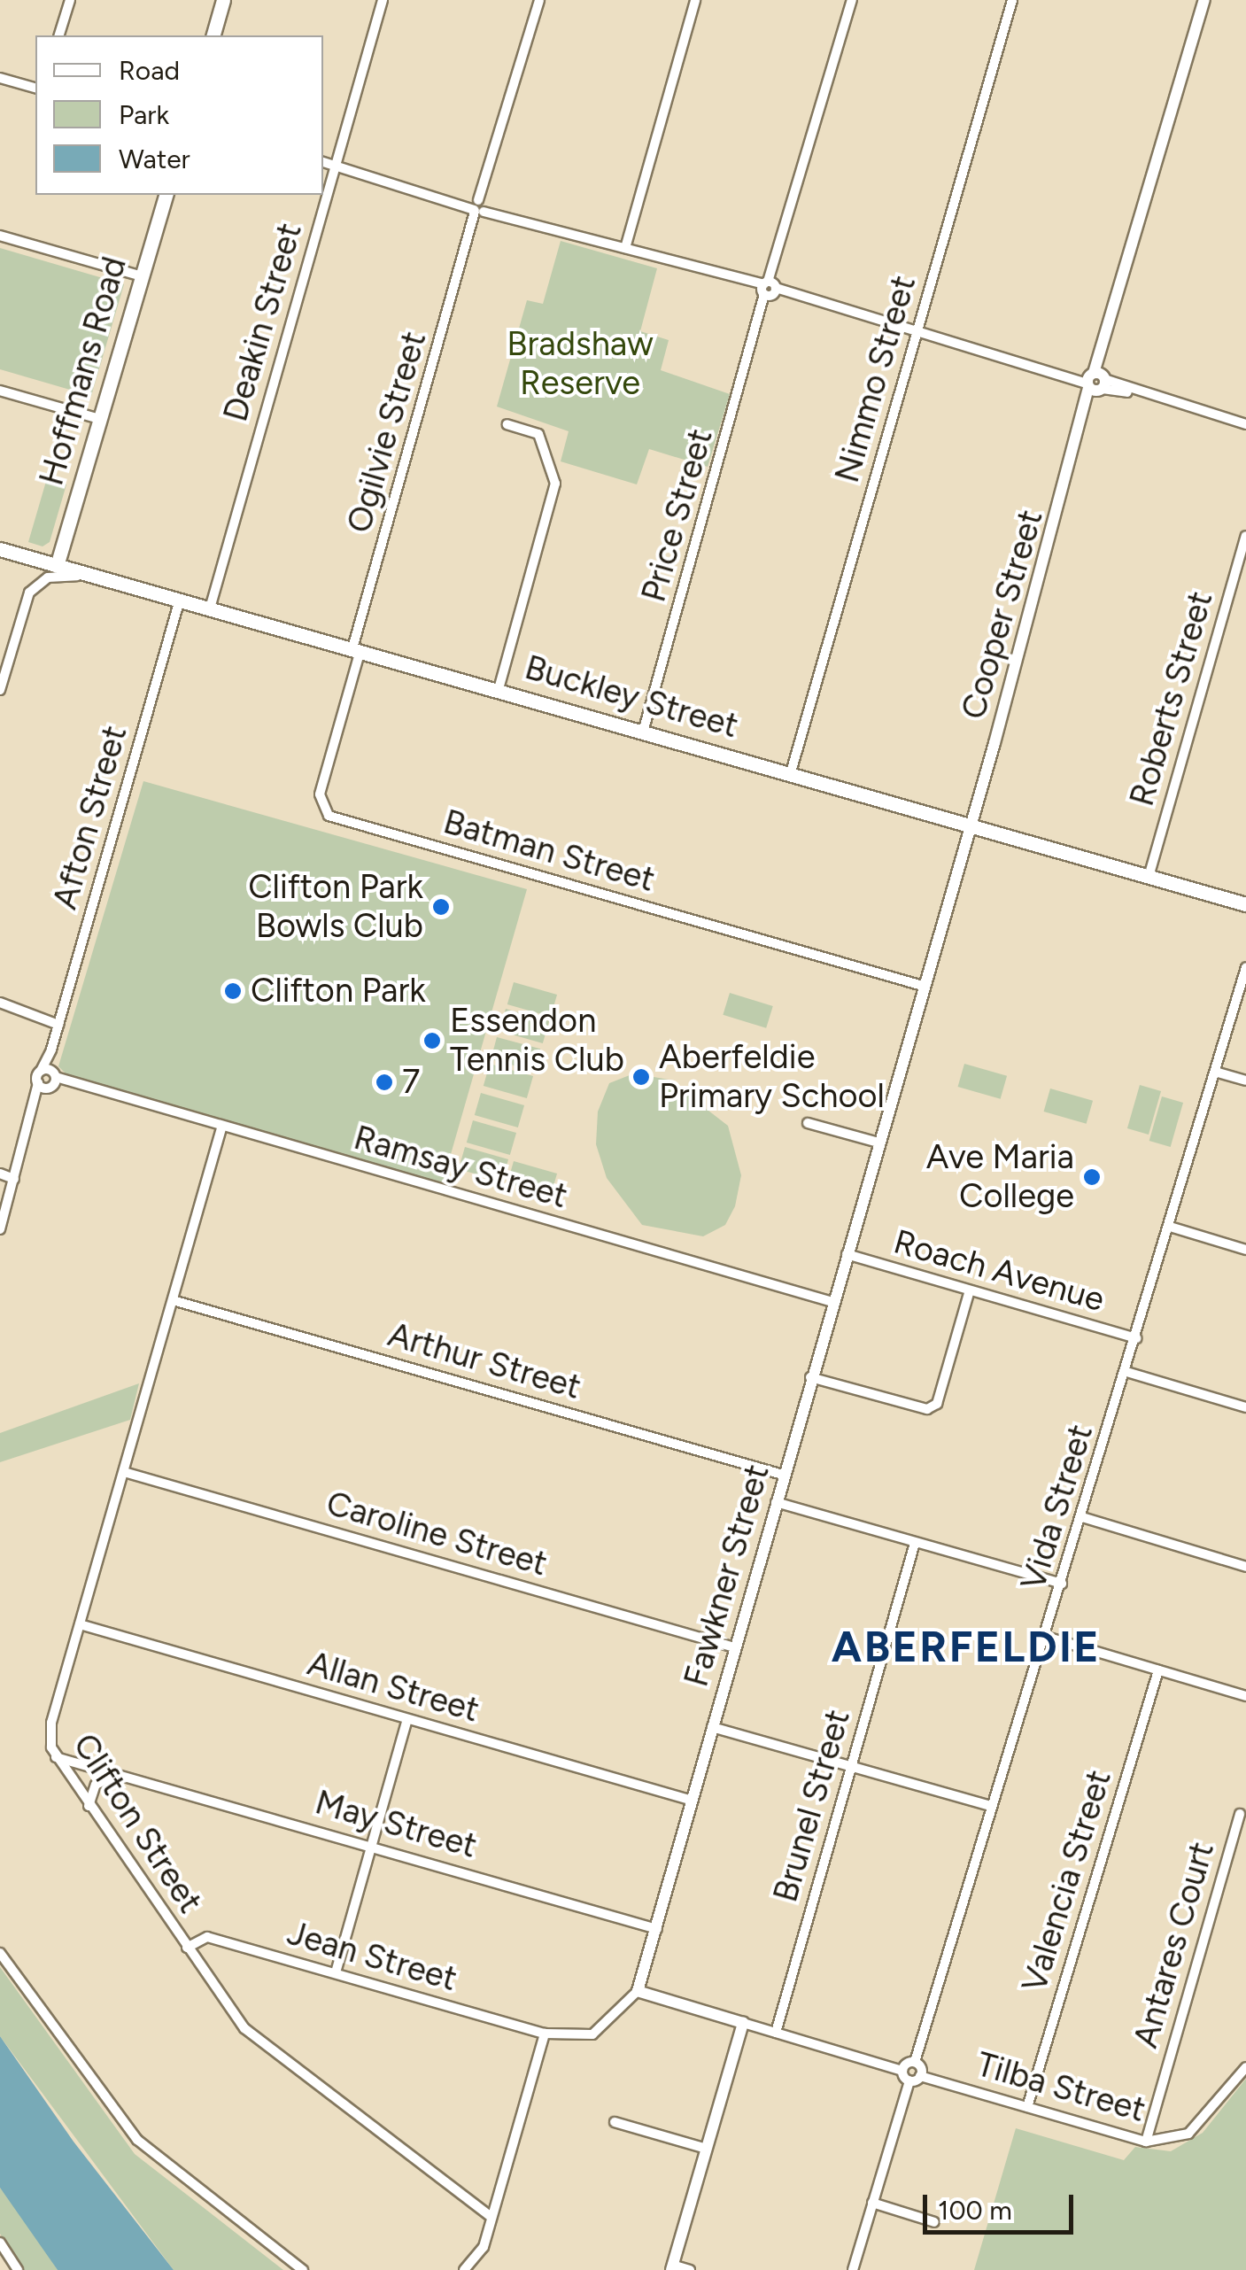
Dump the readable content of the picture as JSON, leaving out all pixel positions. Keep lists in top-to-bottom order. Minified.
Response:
{"streets":{"main road":["Hoffmans Road","Buckley Street"],"street":["Deakin Street","Nimmo Street","Ogilvie Street","Price Street","Cooper Street","Roberts Street","Afton Street","Batman Street","Ramsay Street","Roach Avenue","Arthur Street","Vida Street","Caroline Street","Fawkner Street","Allan Street","Brunel Street","Clifton Street","May Street","Valencia Street","Antares Court","Jean Street","Tilba Street"]},"crossings":[["Deakin Street","Buckley Street"],["Hoffmans Road","Buckley Street"],["Nimmo Street","Buckley Street"],["Ogilvie Street","Buckley Street"],["Ogilvie Street","Batman Street"],["Price Street","Buckley Street"],["Cooper Street","Buckley Street"],["Cooper Street","Fawkner Street"],["Buckley Street","Roberts Street"],["Buckley Street","Afton Street"],["Buckley Street","Batman Street"],["Buckley Street","Fawkner Street"],["Afton Street","Ramsay Street"],["Batman Street","Fawkner Street"],["Ramsay Street","Fawkner Street"],["Ramsay Street","Clifton Street"],["Roach Avenue","Vida Street"],["Roach Avenue","Fawkner Street"],["Arthur Street","Fawkner Street"],["Arthur Street","Clifton Street"],["Caroline Street","Fawkner Street"],["Caroline Street","Clifton Street"],["Fawkner Street","Allan Street"],["Fawkner Street","May Street"],["Fawkner Street","Jean Street"],["Allan Street","Clifton Street"],["Clifton Street","May Street"],["Clifton Street","Jean Street"],["Valencia Street","Tilba Street"],["Antares Court","Tilba Street"]],"districts":["ABERFELDIE"],"parks":["Bradshaw Reserve"],"places":["Clifton Park Bowls Club","Clifton Park","Essendon Tennis Club","Aberfeldie Primary School","7","Ave Maria College"],"legend":["Road","Park","Water"],"scale_bar":"100 m"}
